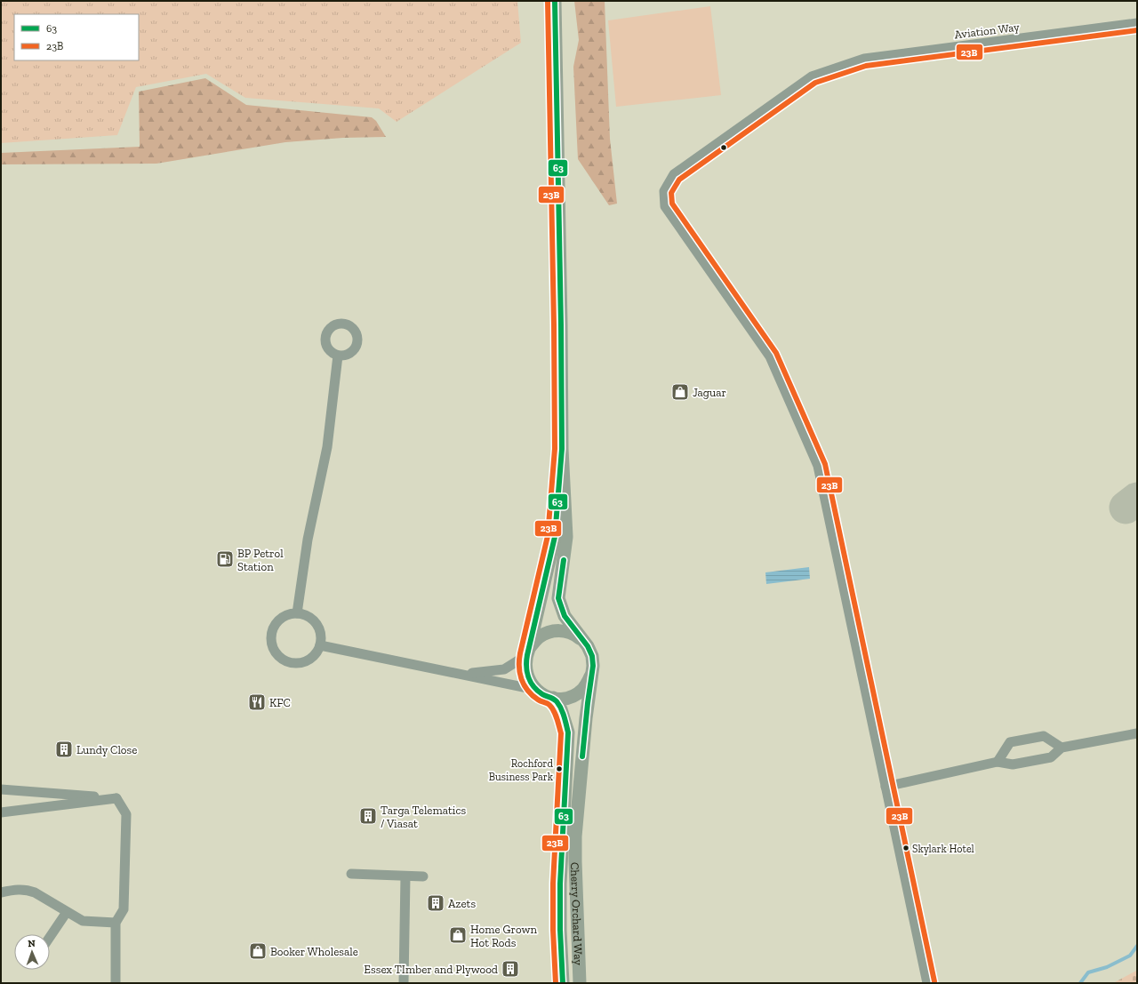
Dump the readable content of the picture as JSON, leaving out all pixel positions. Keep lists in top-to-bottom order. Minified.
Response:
{"streets":{"main road":["Cherry Orchard Way"],"street":["Aviation Way"]},"places":{"shop":["Jaguar","Home Grown Hot Rods","Booker Wholesale"],"fuel station":["BP Petrol Station"],"restaurant":["KFC"],"building":["Lundy Close","Targa Telematics / Viasat","Azets","Essex TImber and Plywood"],"other":["Rochford Business Park","Skylark Hotel"]},"lines":["transit line 63","transit line 23B"],"legend":["63","23B"],"north":"top"}
